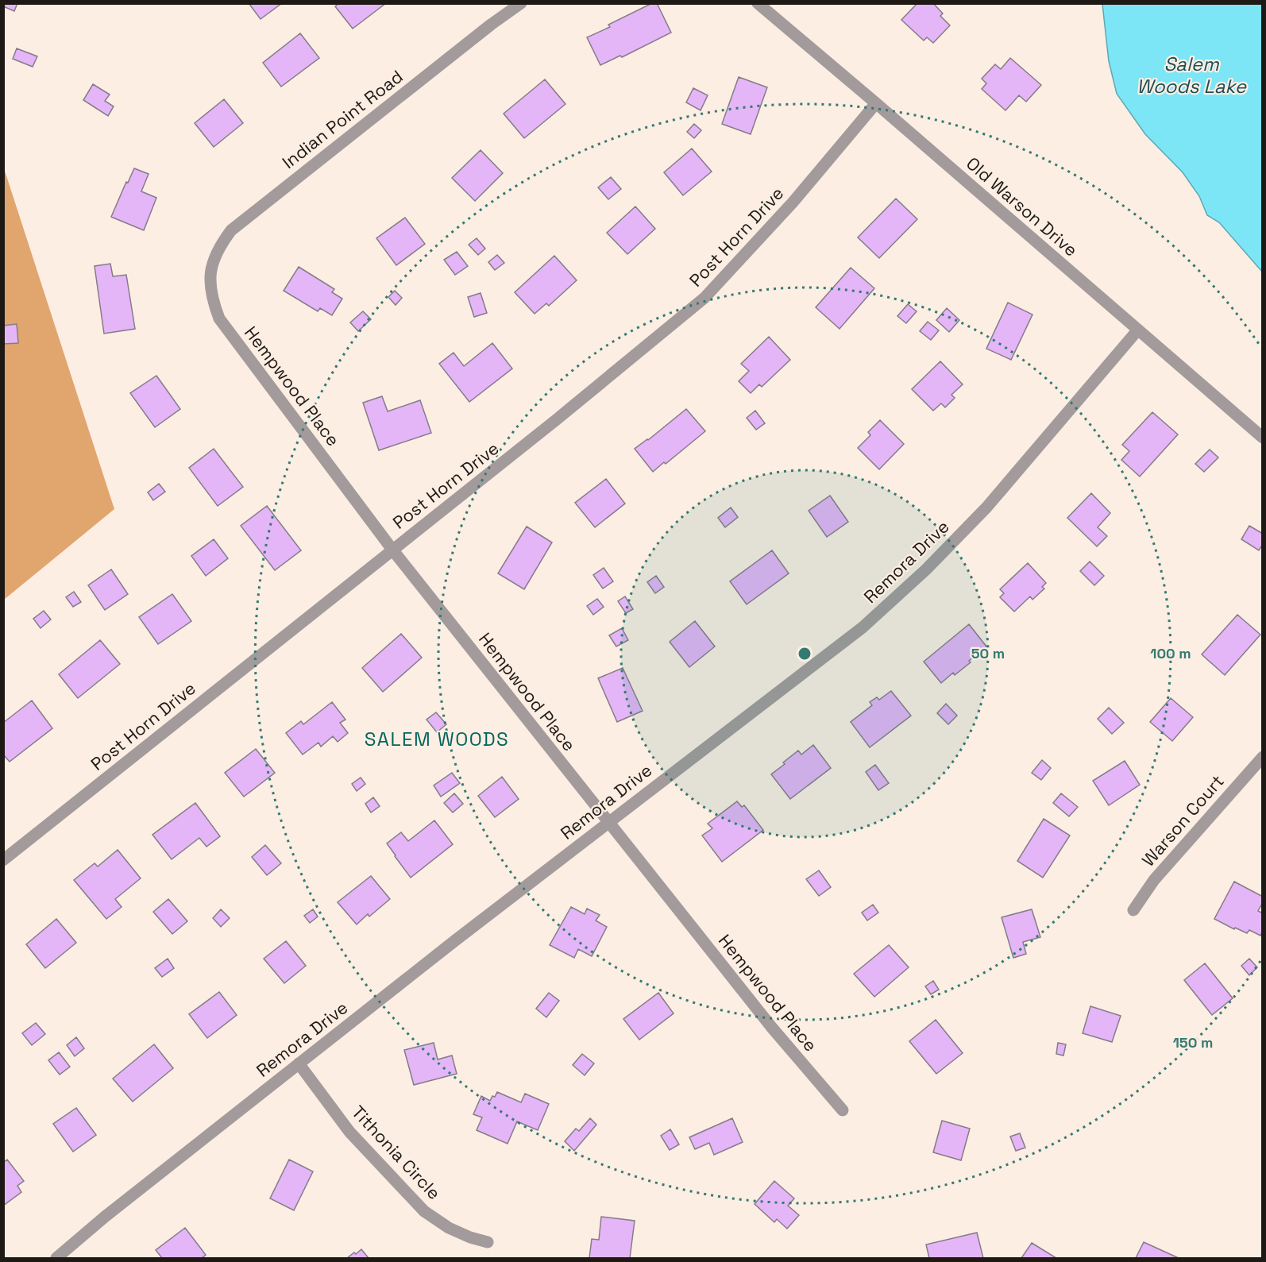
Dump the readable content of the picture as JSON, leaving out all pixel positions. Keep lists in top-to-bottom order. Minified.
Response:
{"streets":{"street":["Indian Point Road","Old Warson Drive","Post Horn Drive","Hempwood Place","Remora Drive","Warson Court","Tithonia Circle"]},"crossings":[["Indian Point Road","Hempwood Place"],["Old Warson Drive","Post Horn Drive"],["Old Warson Drive","Remora Drive"],["Post Horn Drive","Hempwood Place"],["Hempwood Place","Remora Drive"],["Remora Drive","Tithonia Circle"]],"districts":["SALEM WOODS"],"water":["Salem Woods Lake"],"rings":["50 m","100 m","150 m"]}
